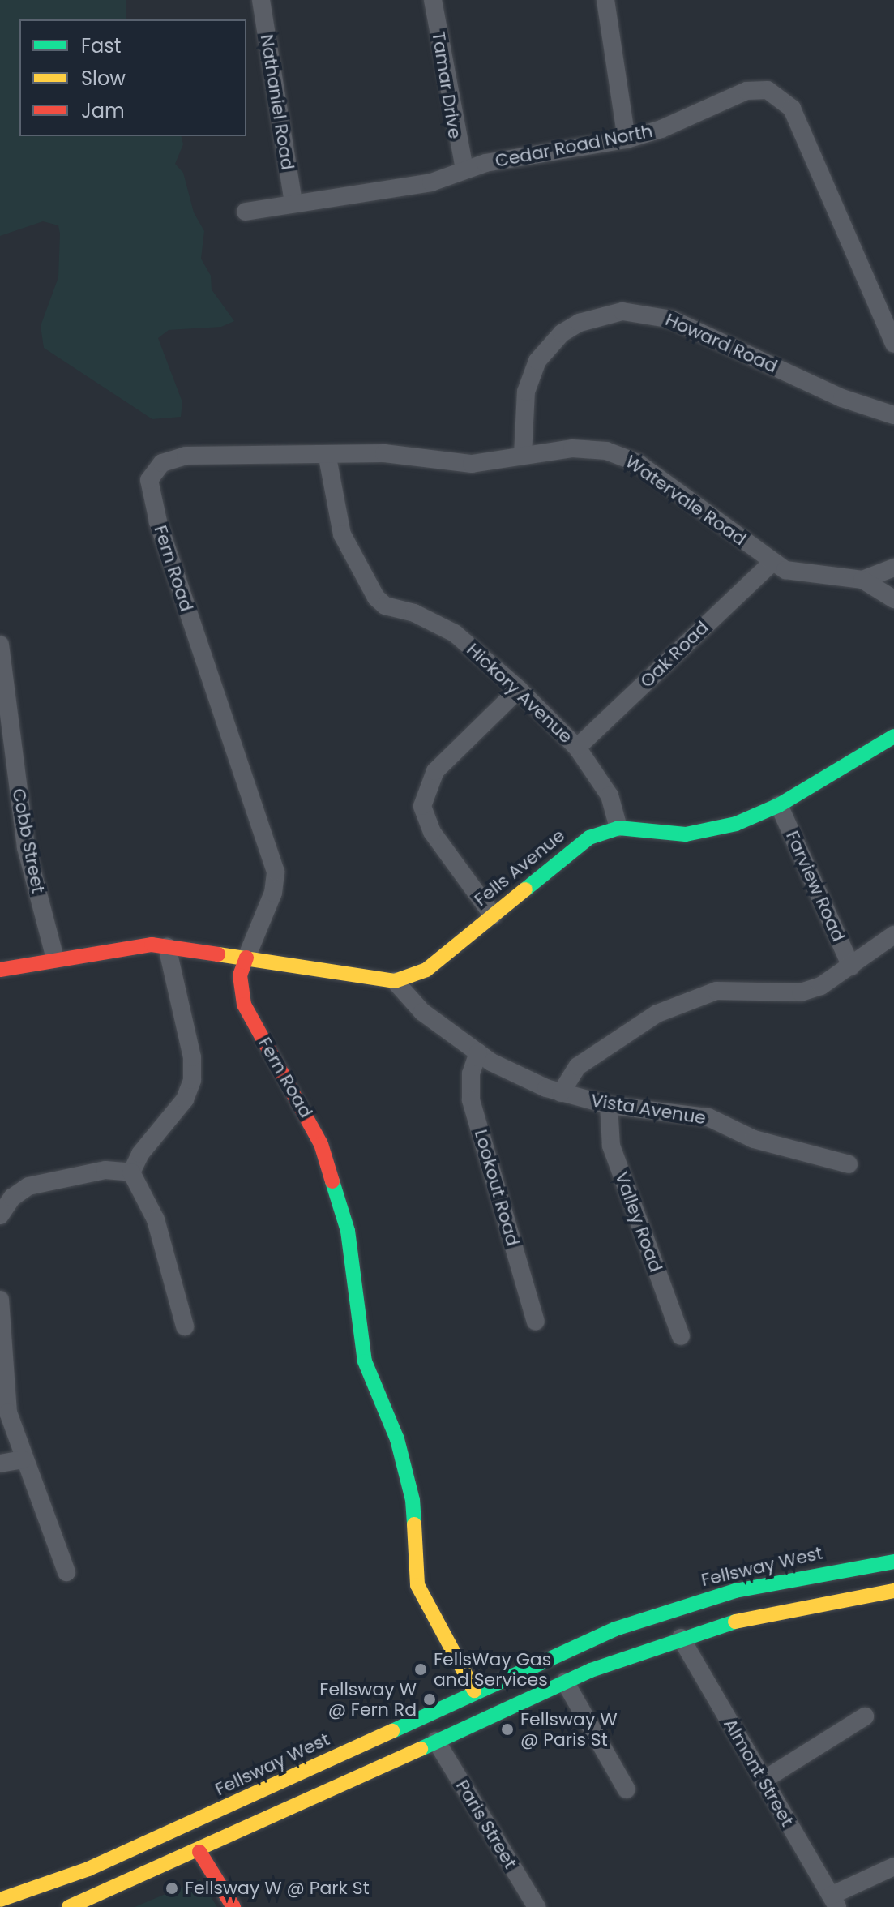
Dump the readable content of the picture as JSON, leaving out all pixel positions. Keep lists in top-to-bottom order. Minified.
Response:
{"streets":{"main road":["Fern Road","Fells Avenue","Fellsway West"],"street":["Tamar Drive","Nathaniel Road","Cedar Road North","Howard Road","Watervale Road","Oak Road","Hickory Avenue","Cobb Street","Farview Road","Vista Avenue","Lookout Road","Valley Road","Almont Street","Paris Street"]},"crossings":[["Tamar Drive","Cedar Road North"],["Nathaniel Road","Cedar Road North"],["Howard Road","Watervale Road"],["Watervale Road","Fern Road"],["Watervale Road","Oak Road"],["Watervale Road","Hickory Avenue"],["Fern Road","Fellsway West"],["Oak Road","Hickory Avenue"],["Hickory Avenue","Fells Avenue"],["Fells Avenue","Farview Road"],["Fells Avenue","Vista Avenue"],["Vista Avenue","Lookout Road"],["Vista Avenue","Valley Road"]],"places":["FellsWay Gas and Services","Fellsway W @ Fern Rd","Fellsway W @ Paris St","Fellsway W @ Park St"],"legend":["Fast","Slow","Jam"]}
